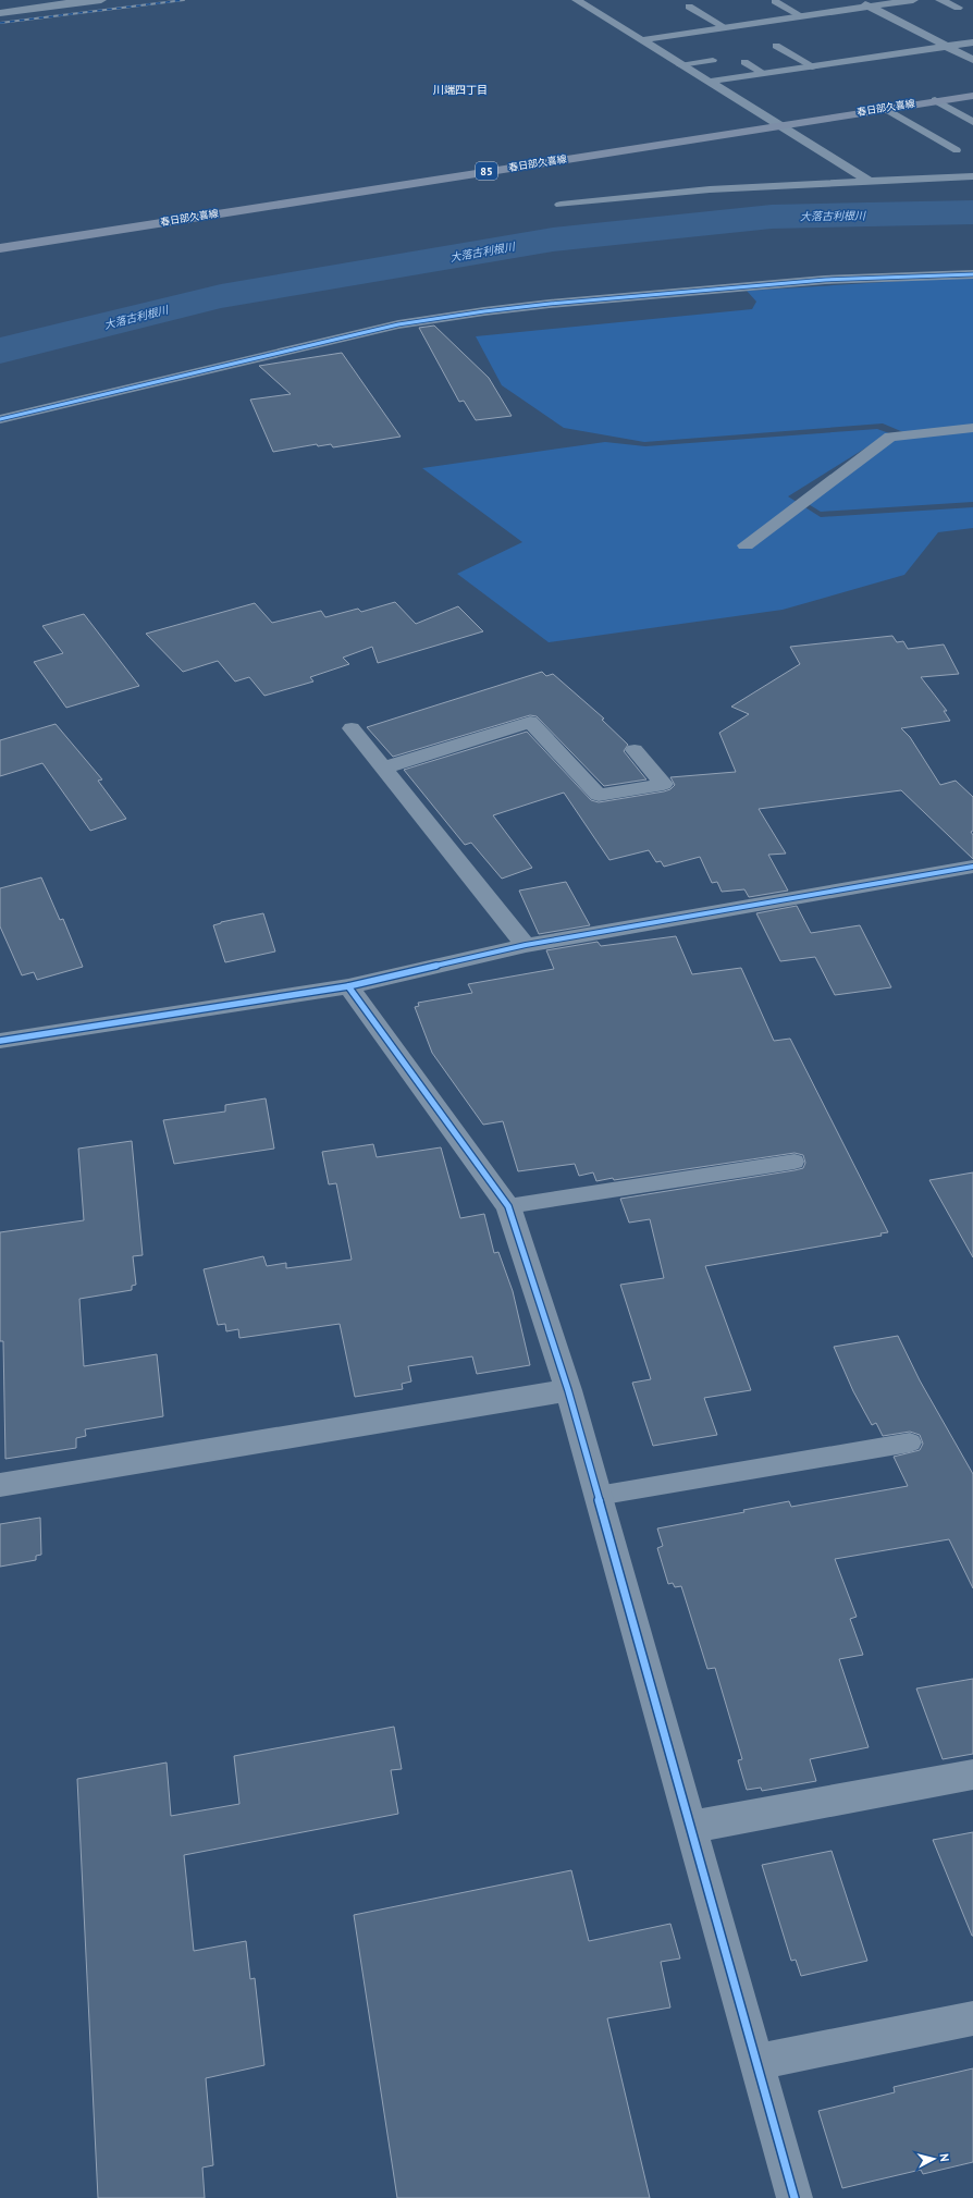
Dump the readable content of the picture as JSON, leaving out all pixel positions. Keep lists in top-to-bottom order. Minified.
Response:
{"streets":{"main road":["春日部久喜線","85"]},"districts":["川端四丁目"],"water":["大落古利根川"],"north":"right"}
